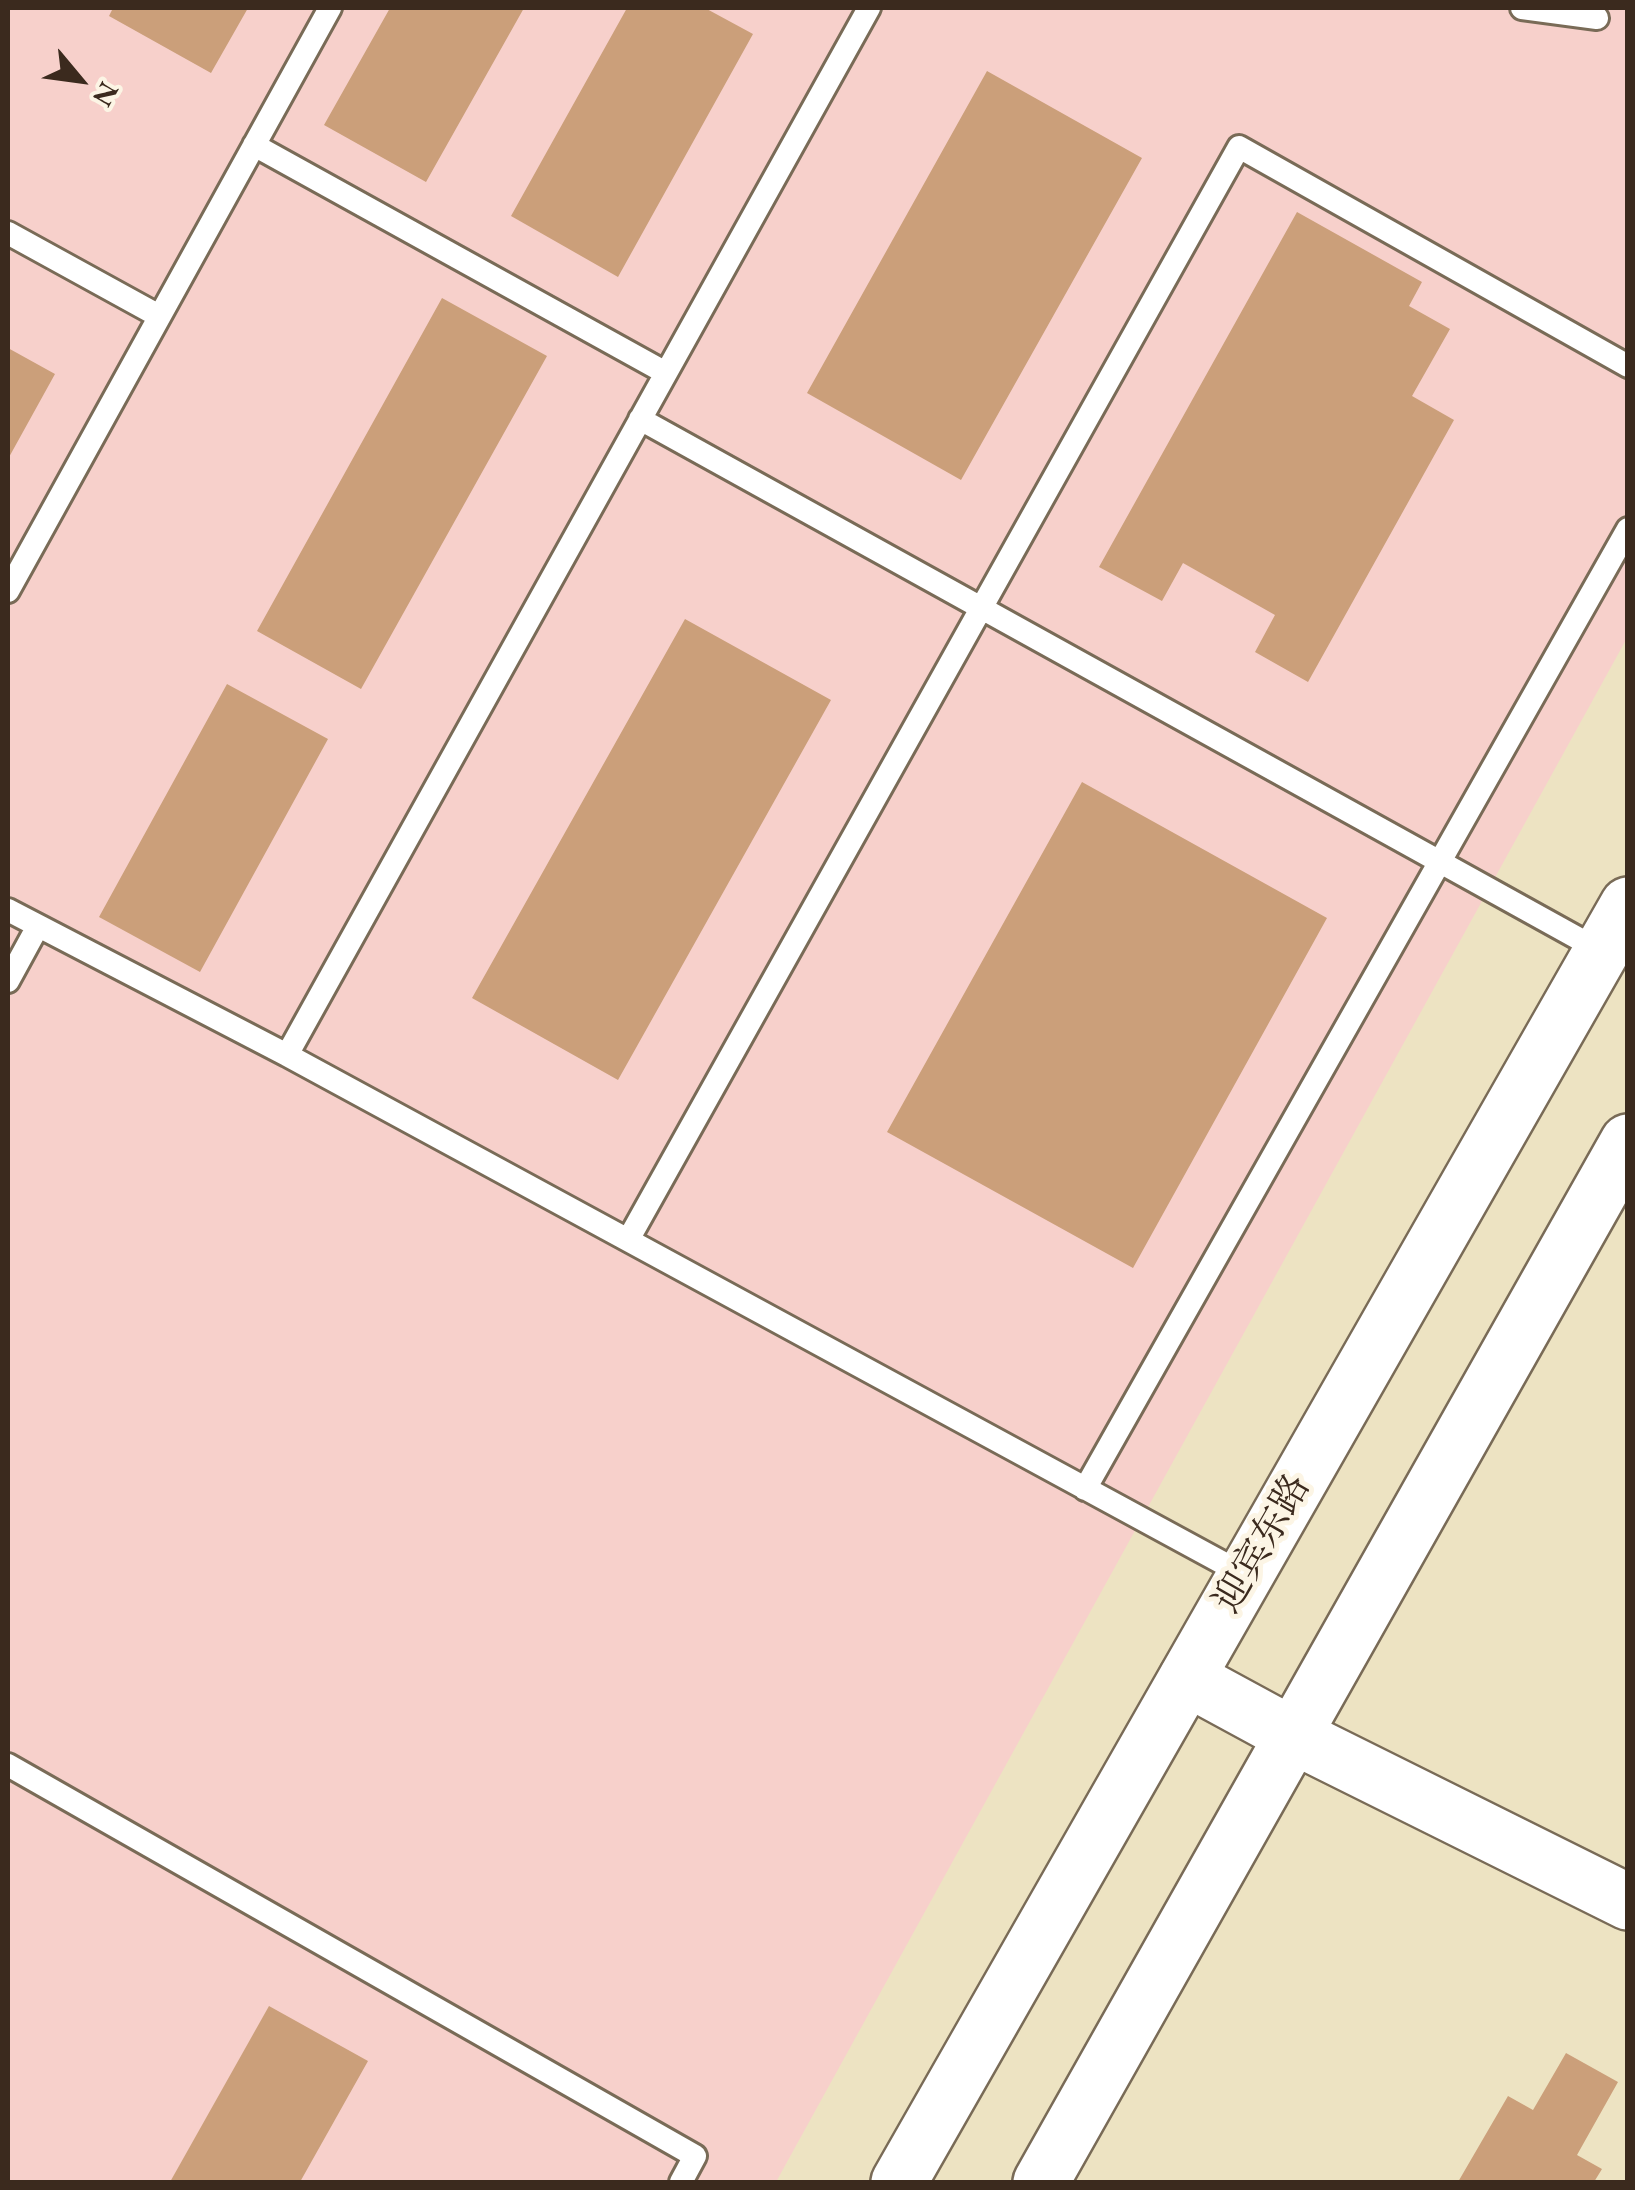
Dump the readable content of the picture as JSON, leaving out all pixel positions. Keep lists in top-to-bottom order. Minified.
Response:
{"streets":{"main road":["迎宾东路"]},"north":"bottom right"}
